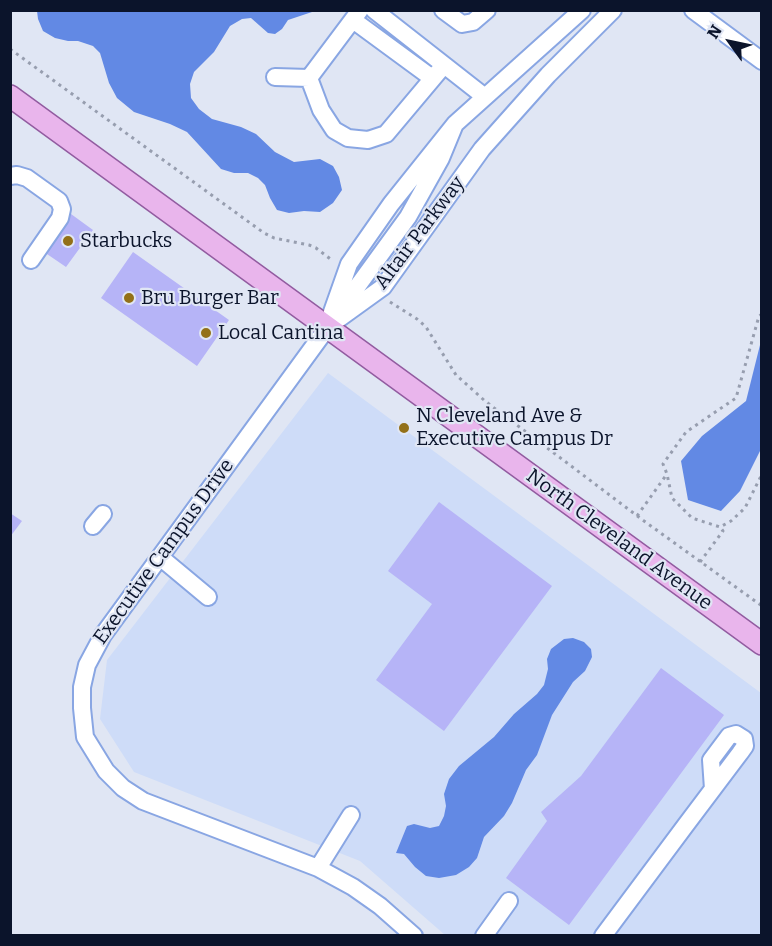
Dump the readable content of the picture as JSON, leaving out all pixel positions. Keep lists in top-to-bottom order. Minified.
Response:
{"streets":{"main road":["North Cleveland Avenue"],"street":["Altair Parkway","Executive Campus Drive"]},"crossings":[["Altair Parkway","North Cleveland Avenue"],["Altair Parkway","Executive Campus Drive"],["North Cleveland Avenue","Executive Campus Drive"]],"places":["Starbucks","Bru Burger Bar","Local Cantina","N Cleveland Ave & Executive Campus Dr"],"north":"top left"}
